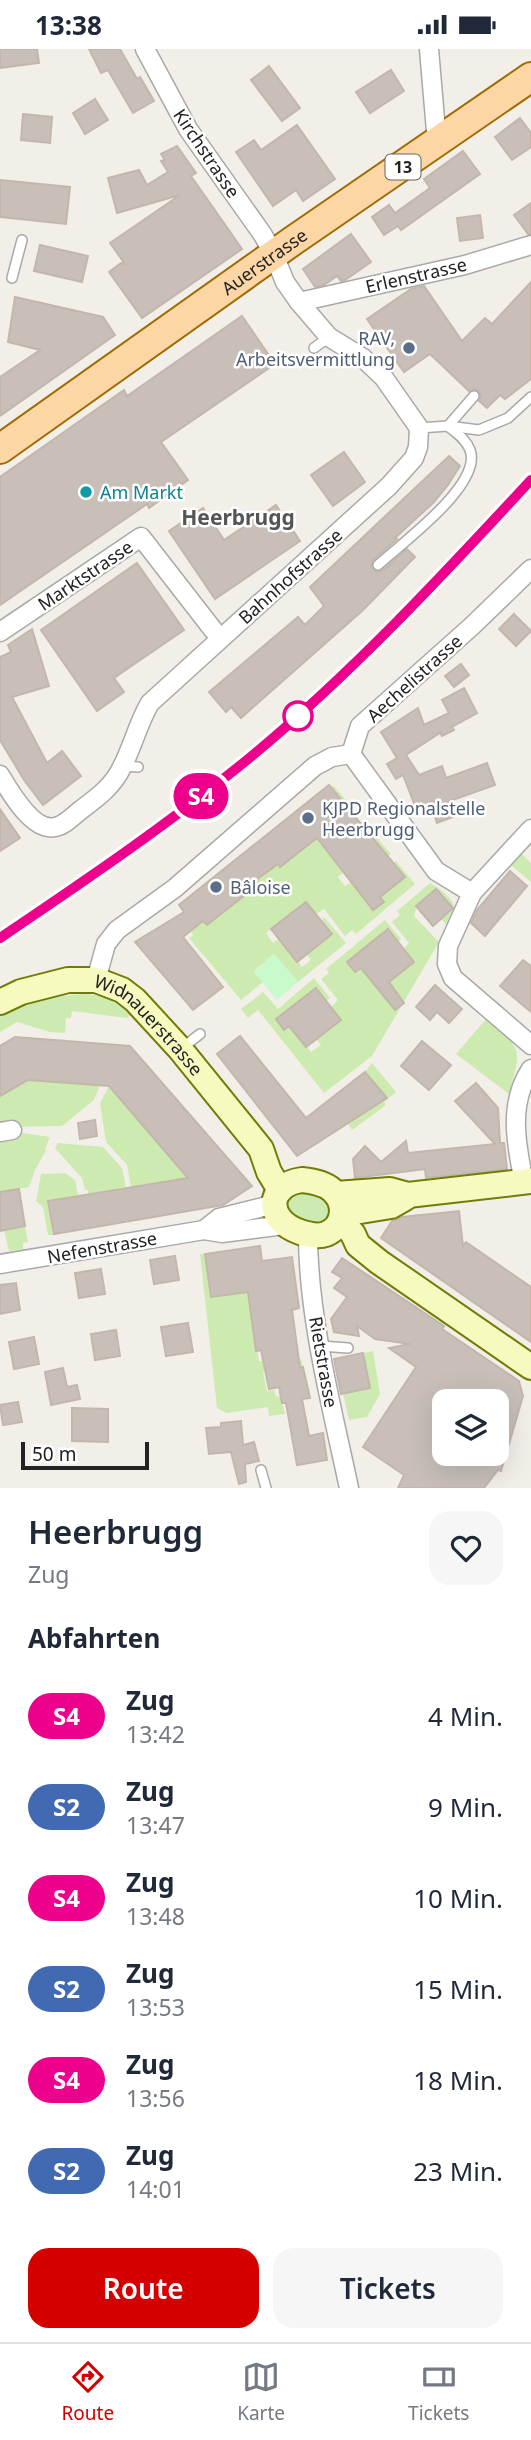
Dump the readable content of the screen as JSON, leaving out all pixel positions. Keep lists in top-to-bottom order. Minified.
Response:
{"streets":{"main road":["13","Auerstrasse","Widnauerstrasse"],"street":["Kirchstrasse","Erlenstrasse","Marktstrasse","Bahnhofstrasse","Aechelistrasse","Nefenstrasse","Rietstrasse"]},"crossings":[["Kirchstrasse","Auerstrasse"],["Widnauerstrasse","Nefenstrasse"]],"districts":["Heerbrugg"],"places":["RAV, Arbeitsvermittlung","Am Markt","KJPD Regionalstelle Heerbrugg","Bâloise"],"scale_bar":"50 m","page":{"status":"13:38","on_map":"S4","scale":"50 m","heading":[["Heerbrugg","Zug"],"Abfahrten"],"list":[{"mark":"S4","name":"Zug","note":"13:42","value":"4 Min."},{"mark":"S2","name":"Zug","note":"13:47","value":"9 Min."},{"mark":"S4","name":"Zug","note":"13:48","value":"10 Min."},{"mark":"S2","name":"Zug","note":"13:53","value":"15 Min."},{"mark":"S4","name":"Zug","note":"13:56","value":"18 Min."},{"mark":"S2","name":"Zug","note":"14:01","value":"23 Min."}],"buttons":["Route","Tickets"],"tabs":["Route","Karte","Tickets"]}}
